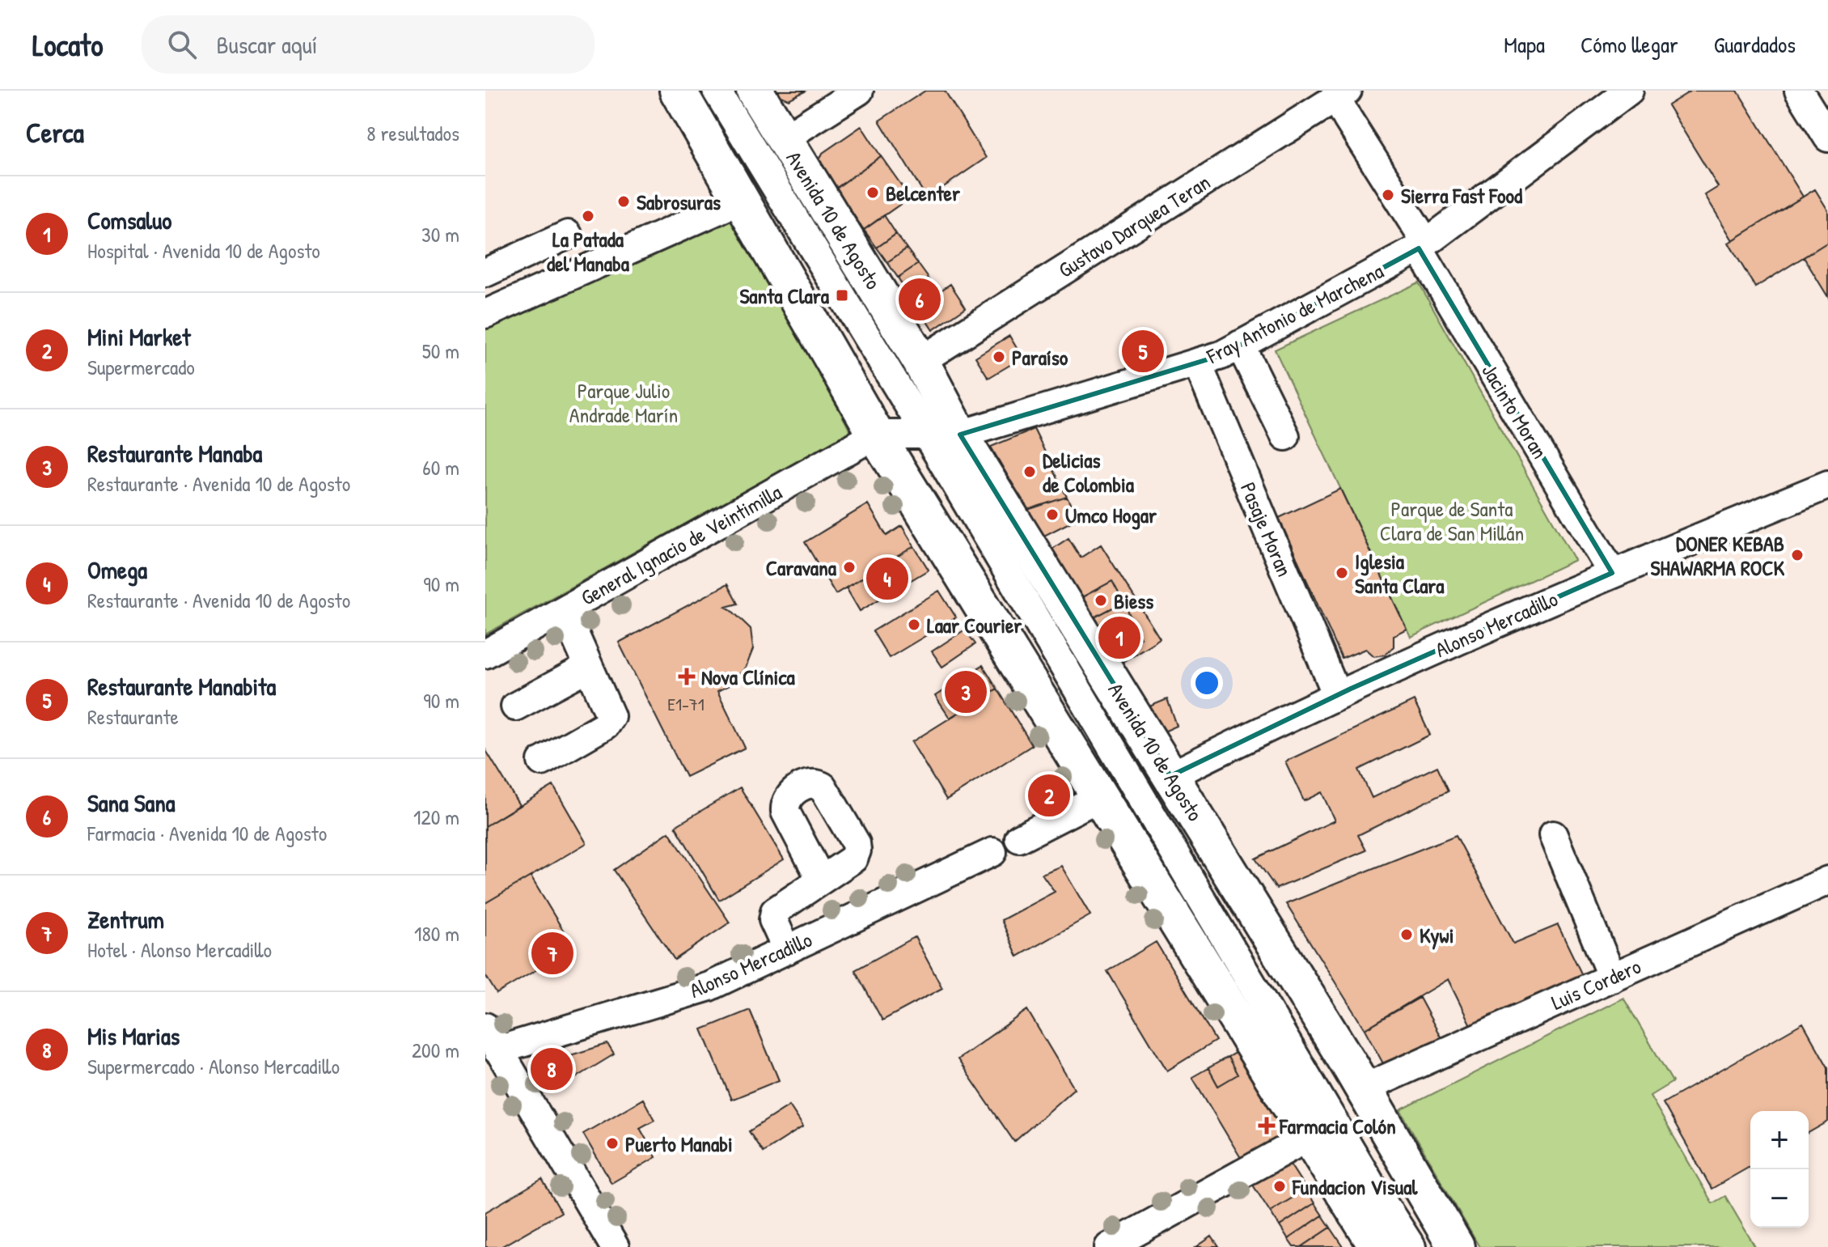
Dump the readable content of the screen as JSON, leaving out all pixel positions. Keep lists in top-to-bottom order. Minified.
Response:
{"streets":{"main road":["Avenida 10 de Agosto"],"street":["Gustavo Darquea Teran","Fray Antonio de Marchena","Jacinto Moran","Pasaje Moran","General Ignacio de Veintimilla","Alonso Mercadillo","Luis Cordero"]},"crossings":[["Avenida 10 de Agosto","Gustavo Darquea Teran"],["Avenida 10 de Agosto","Fray Antonio de Marchena"],["Avenida 10 de Agosto","Alonso Mercadillo"],["Avenida 10 de Agosto","Luis Cordero"],["Gustavo Darquea Teran","Jacinto Moran"],["Fray Antonio de Marchena","Jacinto Moran"],["Fray Antonio de Marchena","Pasaje Moran"],["Fray Antonio de Marchena","General Ignacio de Veintimilla"],["Jacinto Moran","Alonso Mercadillo"],["Pasaje Moran","Alonso Mercadillo"]],"parks":["Parque Julio Andrade Marín","Parque de Santa Clara de San Millán"],"places":{"other":["Belcenter","Sierra Fast Food","Sabrosuras","La Patada del Manaba","Paraíso","Delicias de Colombia","Umco Hogar","DONER KEBAB SHAWARMA ROCK","Caravana","Iglesia Santa Clara","Biess","Laar Courier","Kywi","Puerto Manabi","Fundacion Visual"],"transit":["Santa Clara"],"health":["Nova Clínica","Farmacia Colón"]},"house_numbers":["E1-71"],"page":{"header":"Locato","search":"Buscar aquí","nav":["Mapa","Cómo llegar","Guardados"],"heading":["Cerca","8 resultados"],"list":[{"mark":"1","name":"Comsaluo","note":"Hospital · Avenida 10 de Agosto","value":"30 m"},{"mark":"2","name":"Mini Market","note":"Supermercado","value":"50 m"},{"mark":"3","name":"Restaurante Manaba","note":"Restaurante · Avenida 10 de Agosto","value":"60 m"},{"mark":"4","name":"Omega","note":"Restaurante · Avenida 10 de Agosto","value":"90 m"},{"mark":"5","name":"Restaurante Manabita","note":"Restaurante","value":"90 m"},{"mark":"6","name":"Sana Sana","note":"Farmacia · Avenida 10 de Agosto","value":"120 m"},{"mark":"7","name":"Zentrum","note":"Hotel · Alonso Mercadillo","value":"180 m"},{"mark":"8","name":"Mis Marias","note":"Supermercado · Alonso Mercadillo","value":"200 m"}],"pins":["6","5","4","1","3","2","7","8"],"map_buttons":["+","−"]}}
